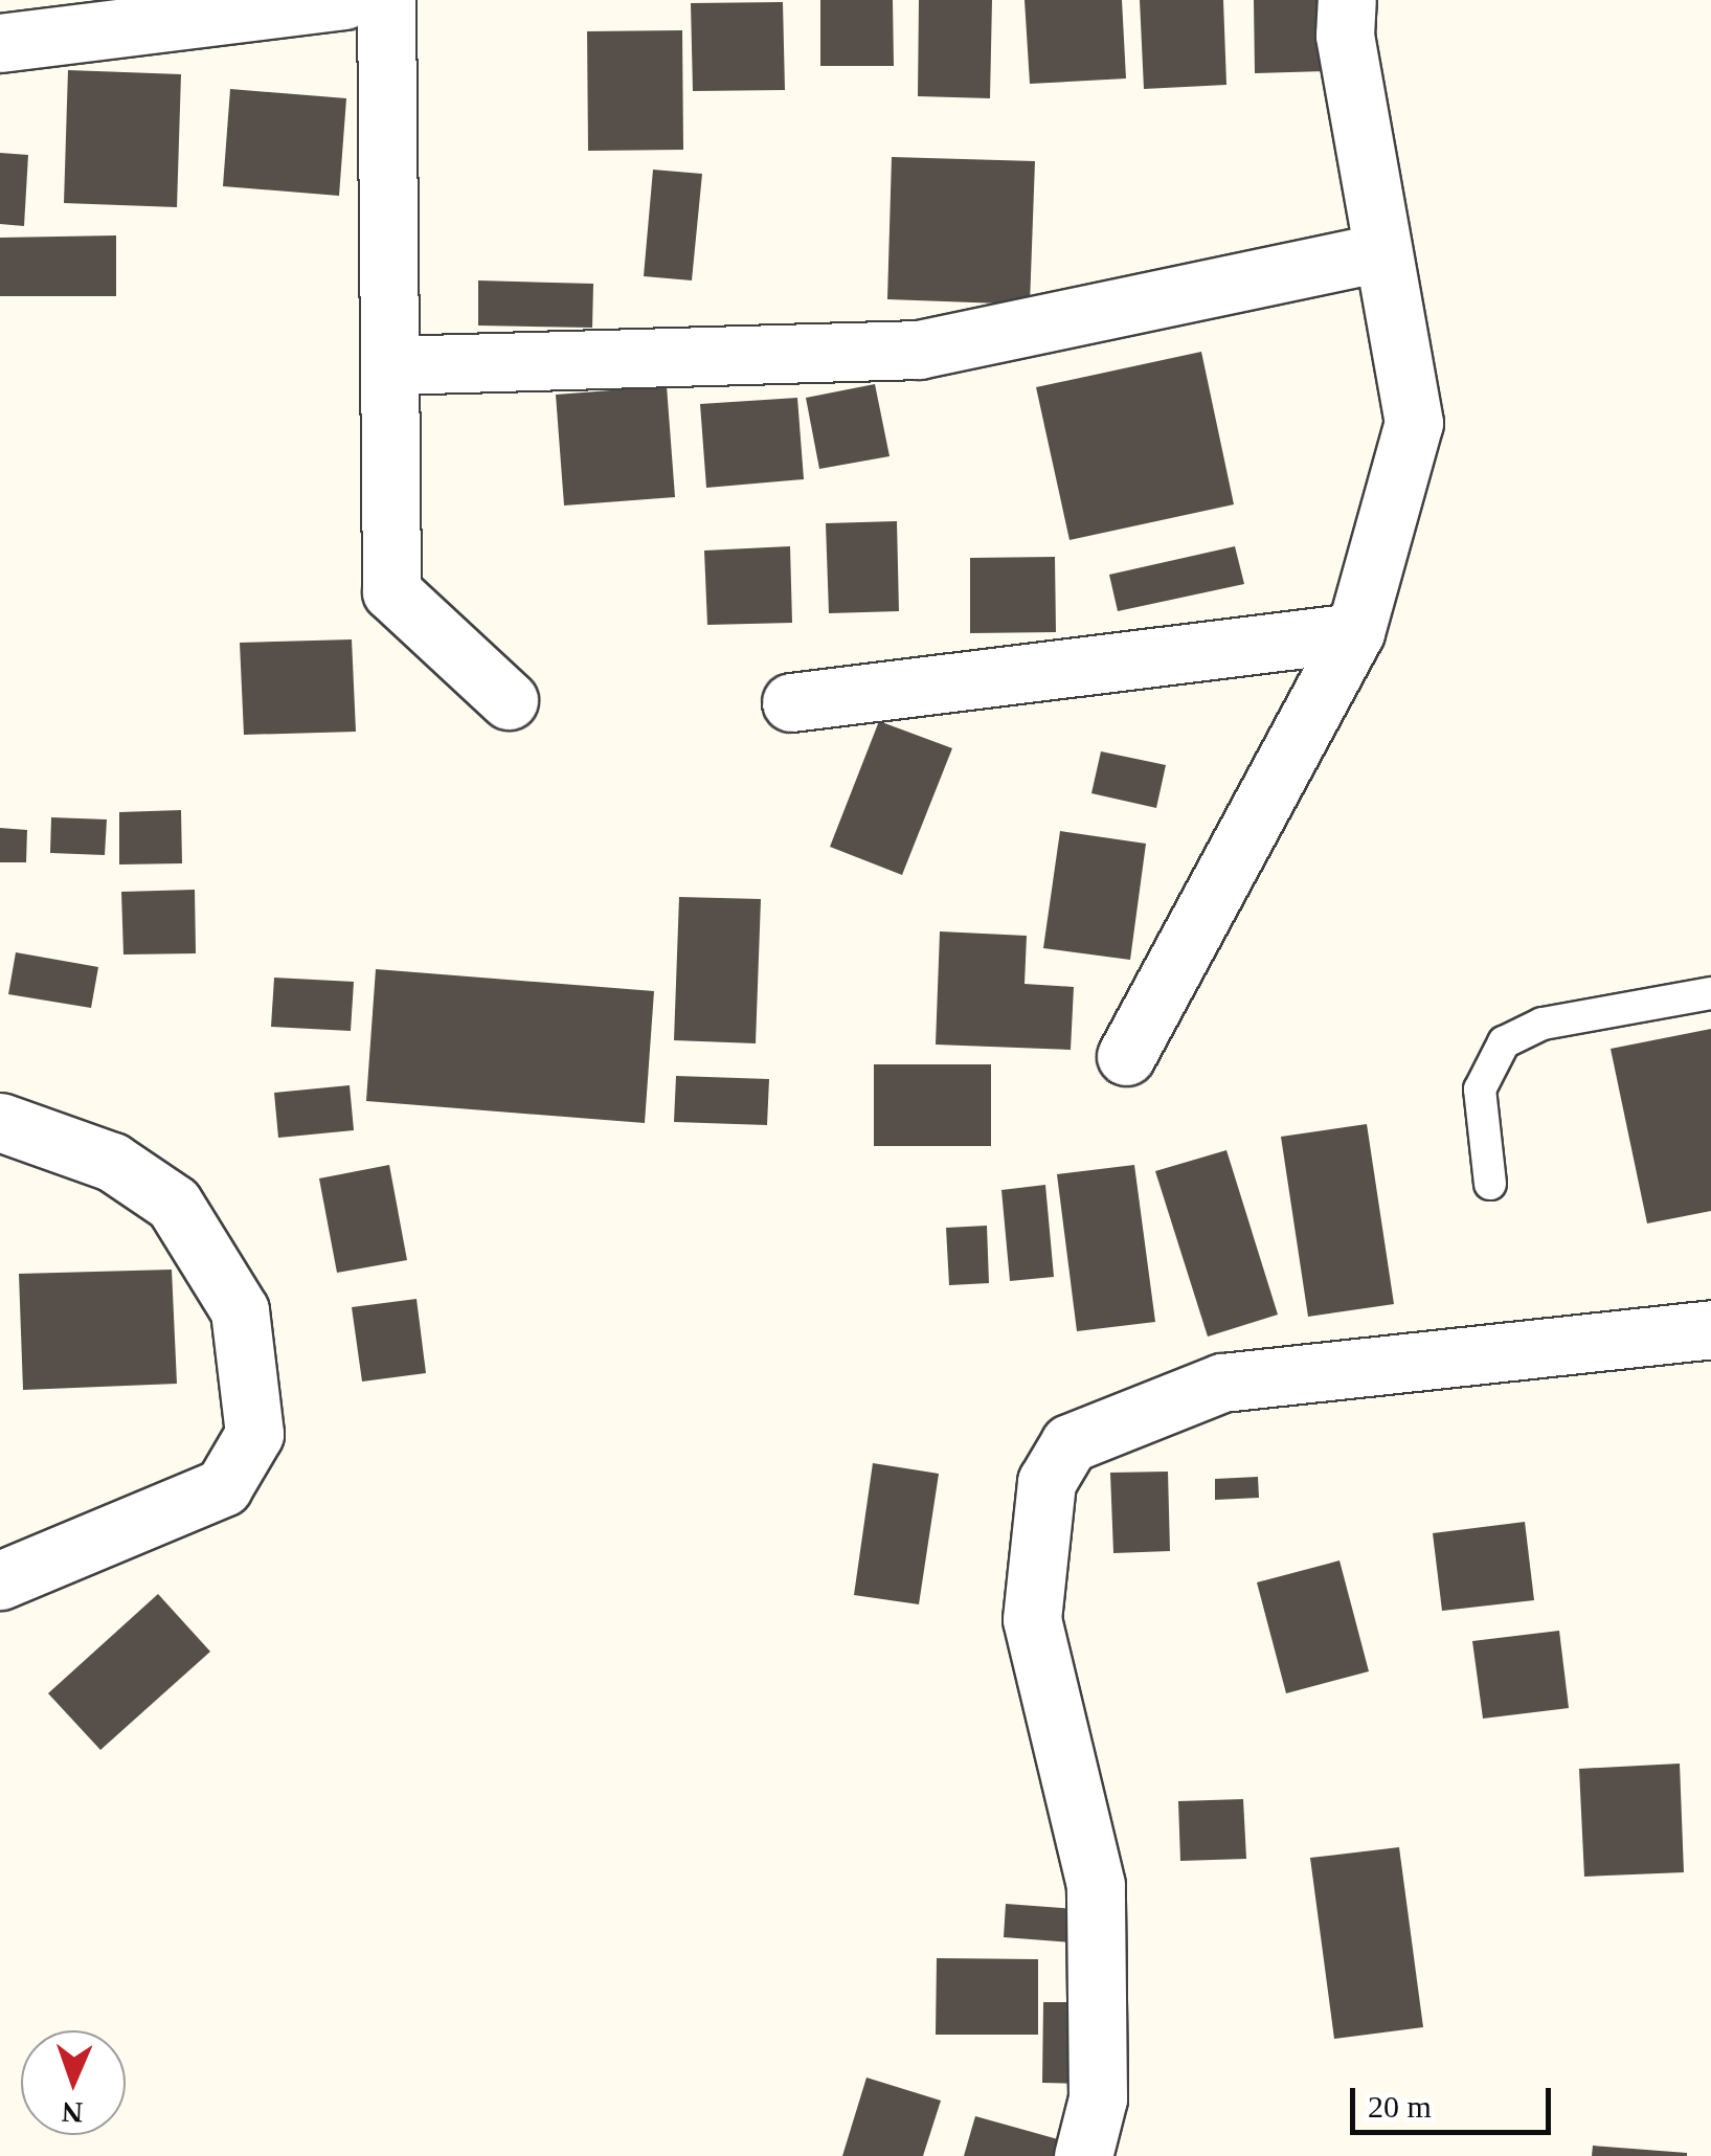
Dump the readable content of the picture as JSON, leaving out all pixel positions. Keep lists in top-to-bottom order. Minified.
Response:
{"scale_bar":"20 m","north":"bottom"}
